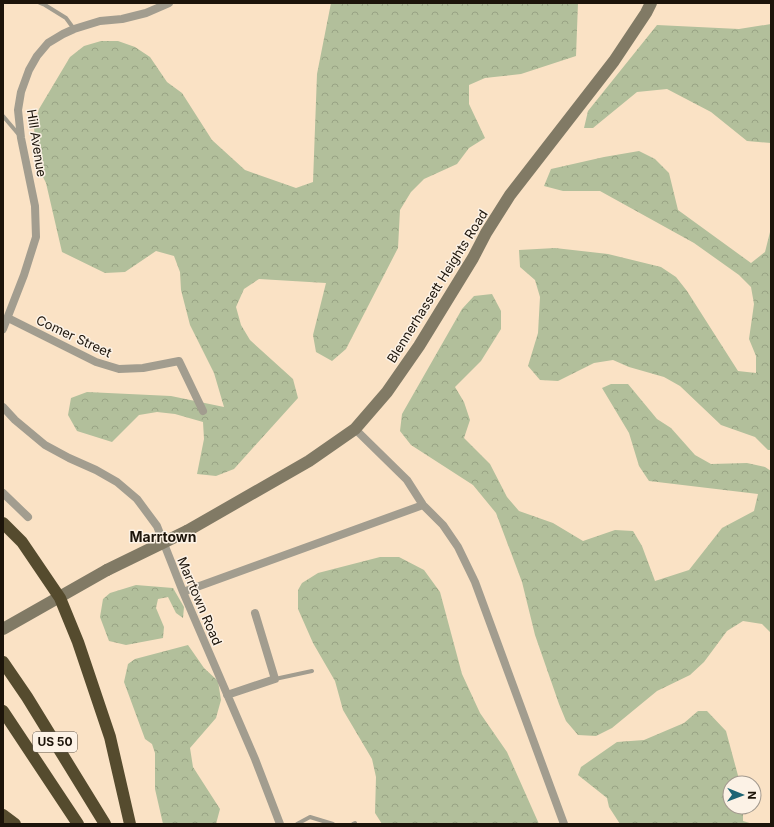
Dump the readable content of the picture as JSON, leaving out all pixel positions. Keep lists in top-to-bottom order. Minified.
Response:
{"streets":{"highway":["US 50"],"street":["Hill Avenue","Blennerhassett Heights Road","Comer Street","Marrtown Road"]},"crossings":[["Hill Avenue","Comer Street"]],"districts":["Marrtown"],"north":"right"}
